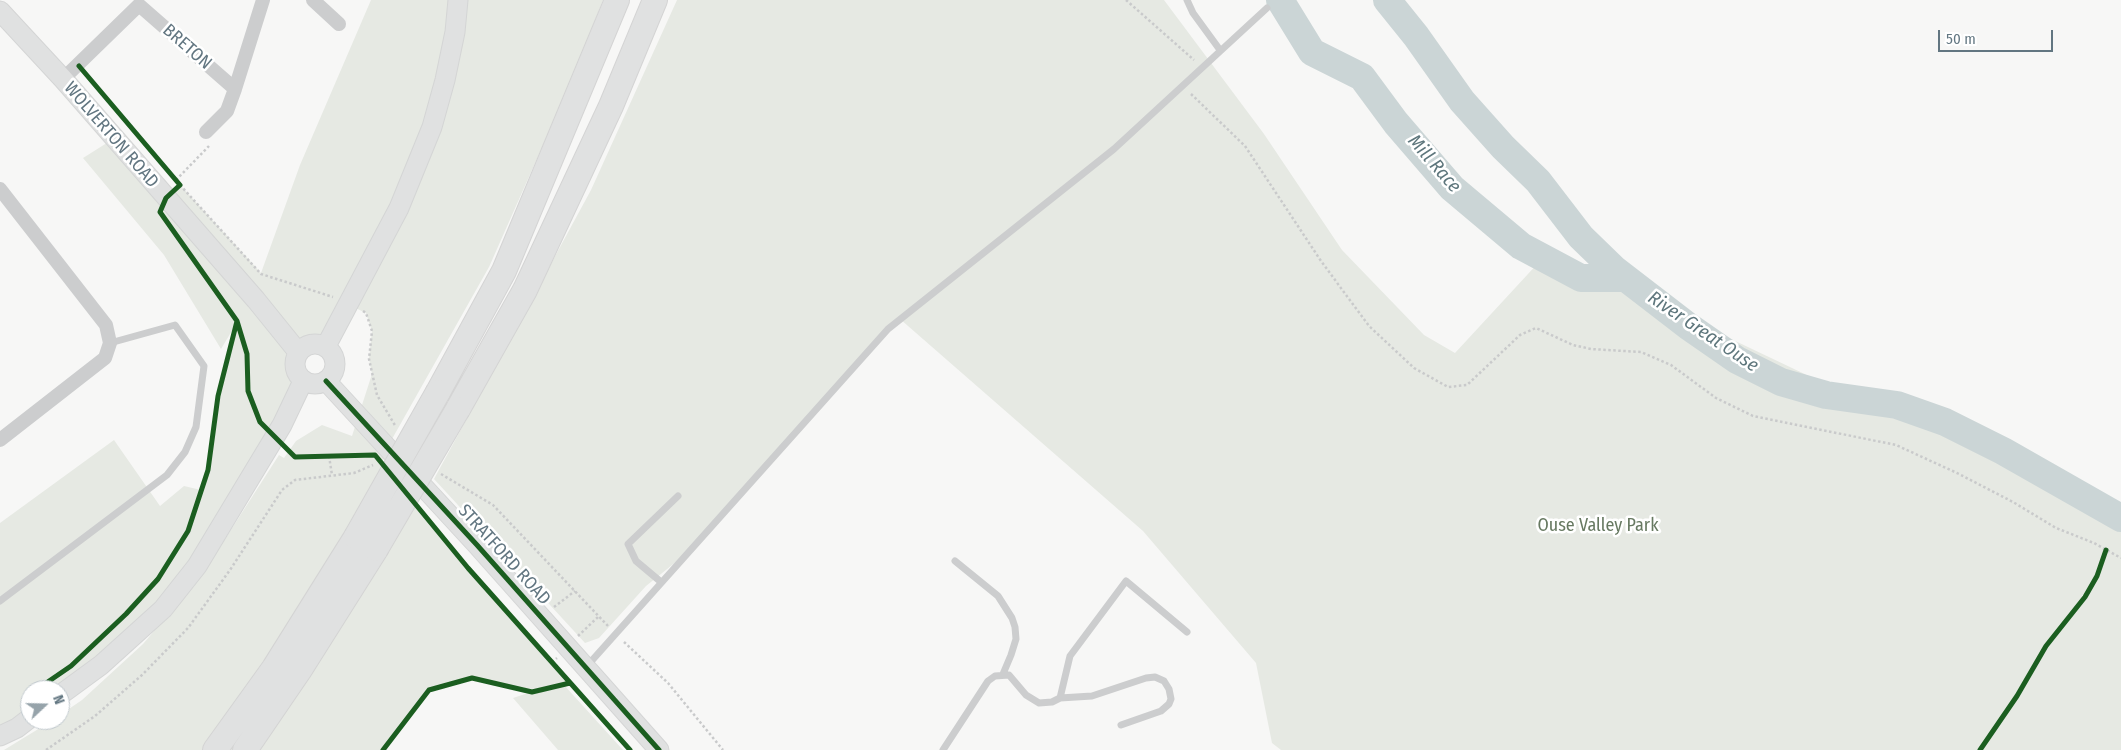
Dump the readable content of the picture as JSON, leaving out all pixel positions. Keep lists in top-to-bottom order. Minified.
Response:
{"streets":{"street":["BRETON","WOLVERTON ROAD","STRATFORD ROAD"]},"crossings":[["BRETON","WOLVERTON ROAD"],["WOLVERTON ROAD","STRATFORD ROAD"]],"water":["Mill Race","River Great Ouse"],"parks":["Ouse Valley Park"],"scale_bar":"50 m","north":"right"}
